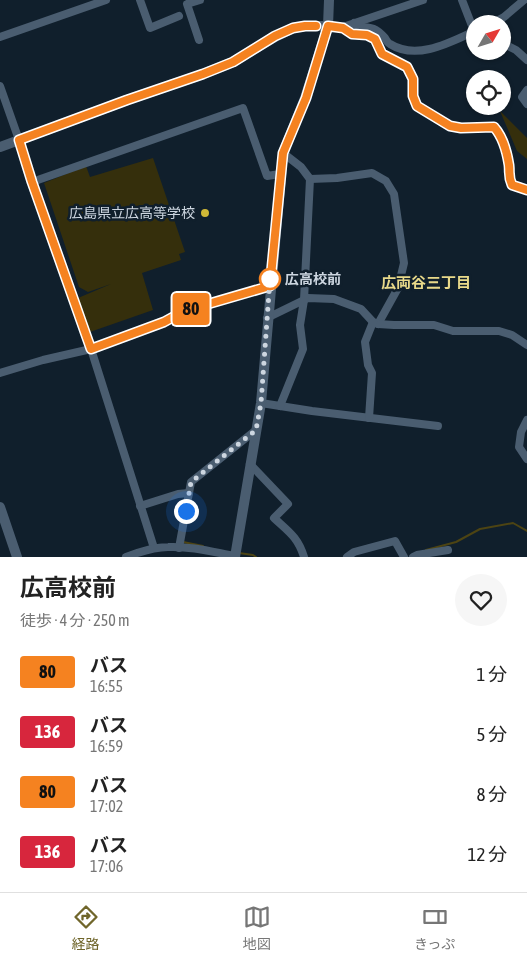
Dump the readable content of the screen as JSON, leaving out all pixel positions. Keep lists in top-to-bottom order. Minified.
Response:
{"districts":["広両谷三丁目"],"places":["広島県立広高等学校","広高校前"],"lines":["bus line 80"],"north":"top right","page":{"on_map":"80","heading":["広高校前","徒歩 · 4 分 · 250 m"],"list":[{"mark":"80","name":"バス","note":"16:55","value":"1 分"},{"mark":"136","name":"バス","note":"16:59","value":"5 分"},{"mark":"80","name":"バス","note":"17:02","value":"8 分"},{"mark":"136","name":"バス","note":"17:06","value":"12 分"}],"tabs":["経路","地図","きっぷ"]}}
